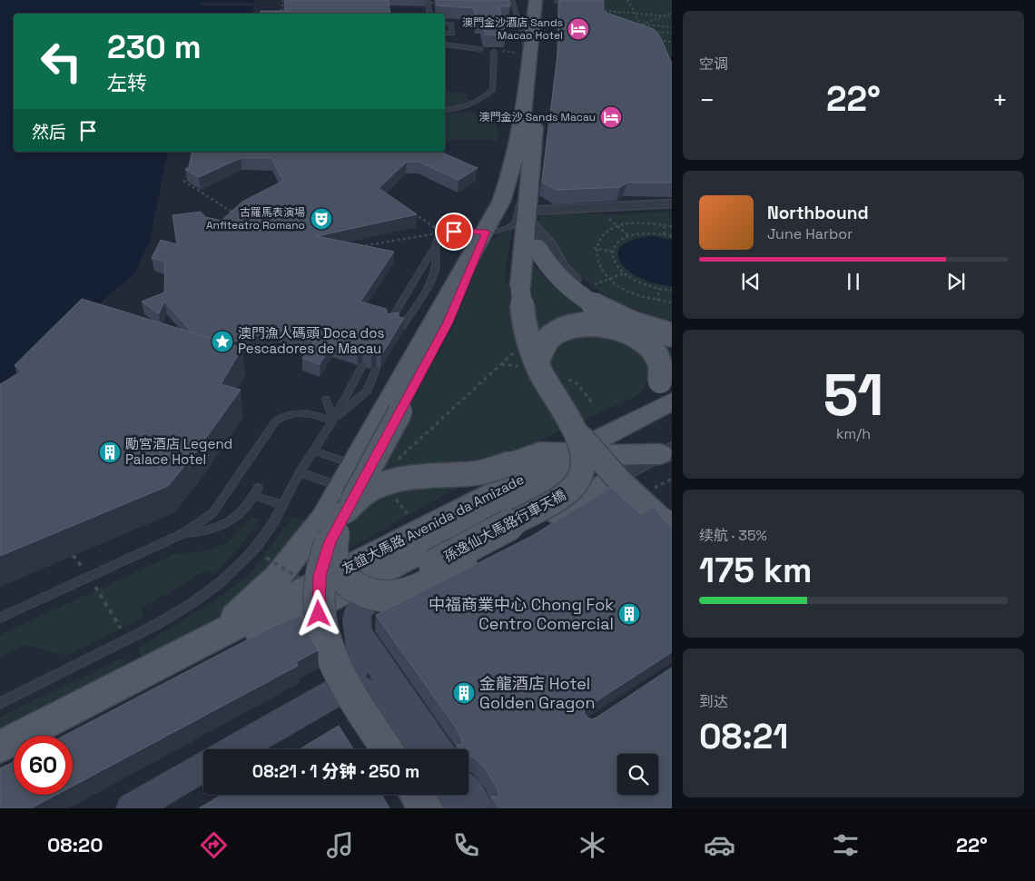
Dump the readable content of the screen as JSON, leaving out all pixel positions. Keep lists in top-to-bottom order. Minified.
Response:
{"streets":{"main road":["友誼大馬路 Avenida da Amizade","孫逸仙大馬路行車天橋"]},"crossings":[["友誼大馬路 Avenida da Amizade","孫逸仙大馬路行車天橋"]],"places":{"hotel":["澳門金沙酒店 Sands Macao Hotel","澳門金沙 Sands Macau"],"theatre":["古羅馬表演場 Anfiteatro Romano"],"place":["澳門漁人碼頭 Doca dos Pescadores de Macau"],"building":["勵宮酒店 Legend Palace Hotel","中福商業中心 Chong Fok Centro Comercial","金龍酒店 Hotel Golden Gragon"]},"page":{"tile":["空调",["51","km/h"],["续航 · 35%","175 km"],["到达","08:21"]],"turn":["230 m","左转"],"heat":["−","22°","+"],"then":"然后","song":["Northbound","June Harbor"],"limit":"60","trip":"08:21 · 1 分钟 · 250 m","tabs":["08:20","22°"]}}
